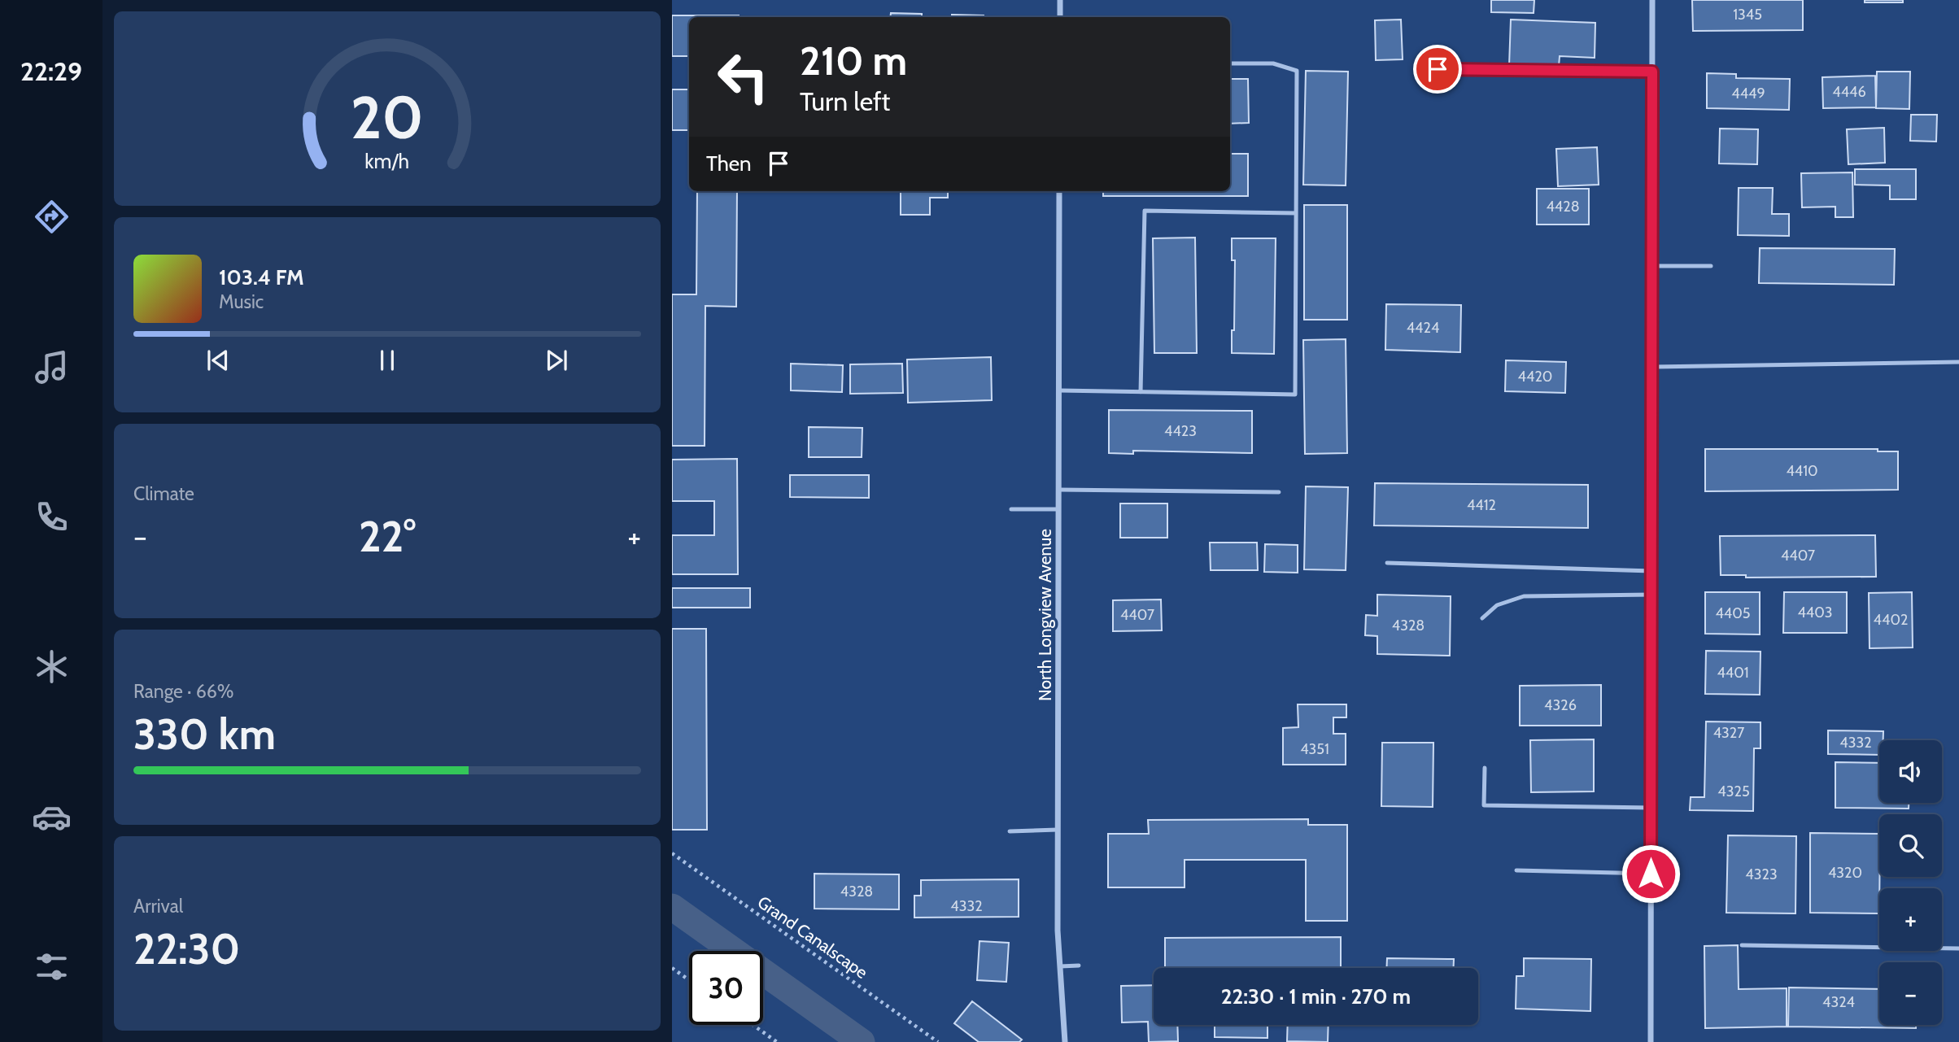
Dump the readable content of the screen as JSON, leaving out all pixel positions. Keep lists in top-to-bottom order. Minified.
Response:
{"streets":{"street":["North Longview Avenue"],"path":["Grand Canalscape"]},"house_numbers":["1345","4446","4449","4428","4424","4420","4423","4410","4412","4407","4403","4405","4407","4402","4328","4401","4326","4327","4332","4351","4325","4320","4323","4328","4332","4324"],"page":{"tabs":"22:29","turn":["210 m","Turn left"],"then":"Then","song":["103.4 FM","Music"],"tile":["Climate",["Range · 66%","330 km"],["Arrival","22:30"]],"heat":["−","22°","+"],"map_buttons":["+","−"],"limit":"30","trip":"22:30 · 1 min · 270 m","gauge":["20","km/h"]}}
